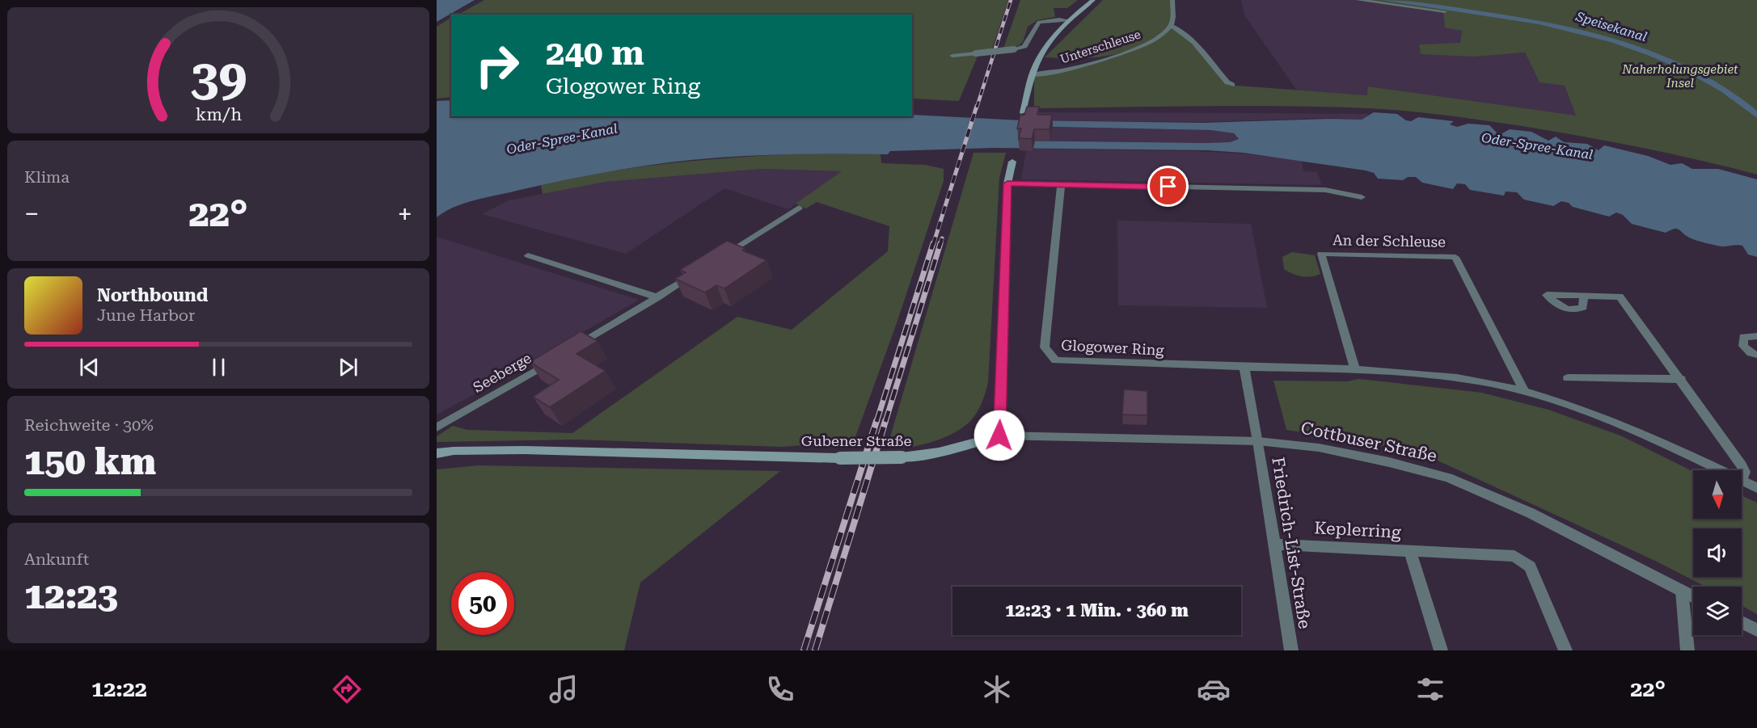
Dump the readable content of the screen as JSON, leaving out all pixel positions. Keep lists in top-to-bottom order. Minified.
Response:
{"streets":{"main road":["Gubener Straße"],"street":["Unterschleuse","An der Schleuse","Glogower Ring","Seeberge","Cottbuser Straße","Keplerring","Friedrich-List-Straße"]},"crossings":[["Gubener Straße","Cottbuser Straße"],["Cottbuser Straße","Friedrich-List-Straße"],["Keplerring","Friedrich-List-Straße"]],"water":["Speisekanal","Oder-Spree-Kanal"],"parks":["Naherholungsgebiet Insel"],"north":"bottom","page":{"turn":["240 m","Glogower Ring"],"tile":["Klima",["Reichweite · 30%","150 km"],["Ankunft","12:23"]],"heat":["−","22°","+"],"song":["Northbound","June Harbor"],"limit":"50","trip":"12:23 · 1 Min. · 360 m","tabs":["12:22","22°"],"gauge":["39","km/h"]}}
